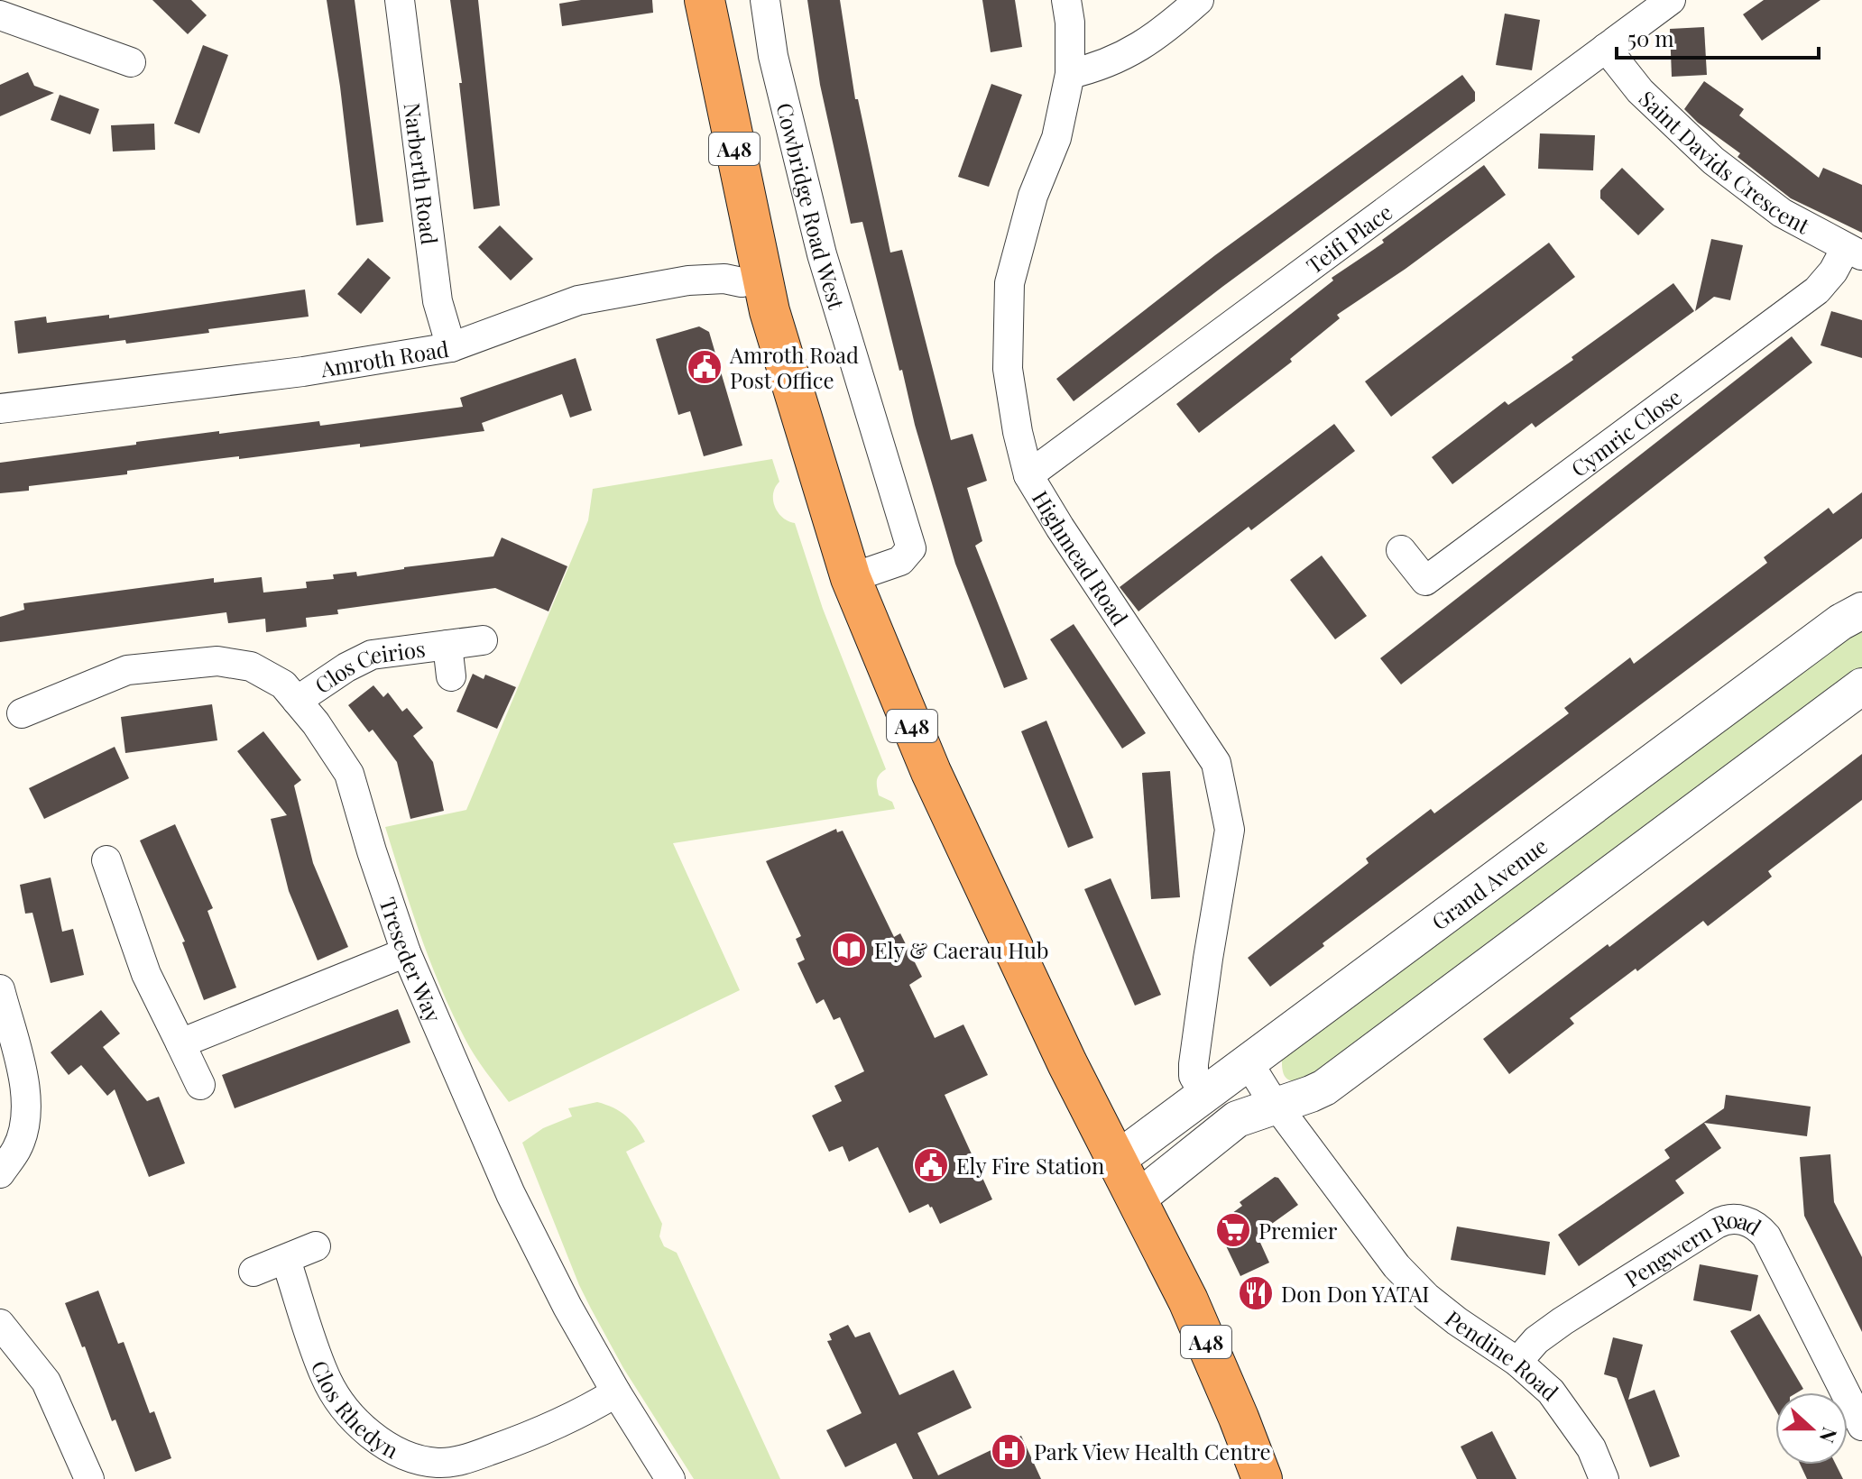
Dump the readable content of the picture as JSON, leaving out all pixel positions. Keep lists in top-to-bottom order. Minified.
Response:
{"streets":{"highway":["A48"],"street":["Saint Davids Crescent","Narberth Road","Cowbridge Road West","Teifi Place","Amroth Road","Cymric Close","Highmead Road","Clos Ceirios","Grand Avenue","Treseder Way","Pengwern Road","Pendine Road","Clos Rhedyn"]},"crossings":[["A48","Cowbridge Road West"],["A48","Amroth Road"],["A48","Grand Avenue"],["Saint Davids Crescent","Teifi Place"],["Saint Davids Crescent","Cymric Close"],["Narberth Road","Amroth Road"],["Teifi Place","Highmead Road"],["Highmead Road","Grand Avenue"],["Clos Ceirios","Treseder Way"],["Grand Avenue","Pendine Road"],["Treseder Way","Clos Rhedyn"],["Pengwern Road","Pendine Road"]],"places":{"public building":["Amroth Road Post Office","Ely Fire Station"],"library":["Ely & Caerau Hub"],"supermarket":["Premier"],"restaurant":["Don Don YATAI"],"hospital":["Park View Health Centre"]},"scale_bar":"50 m","north":"right"}
